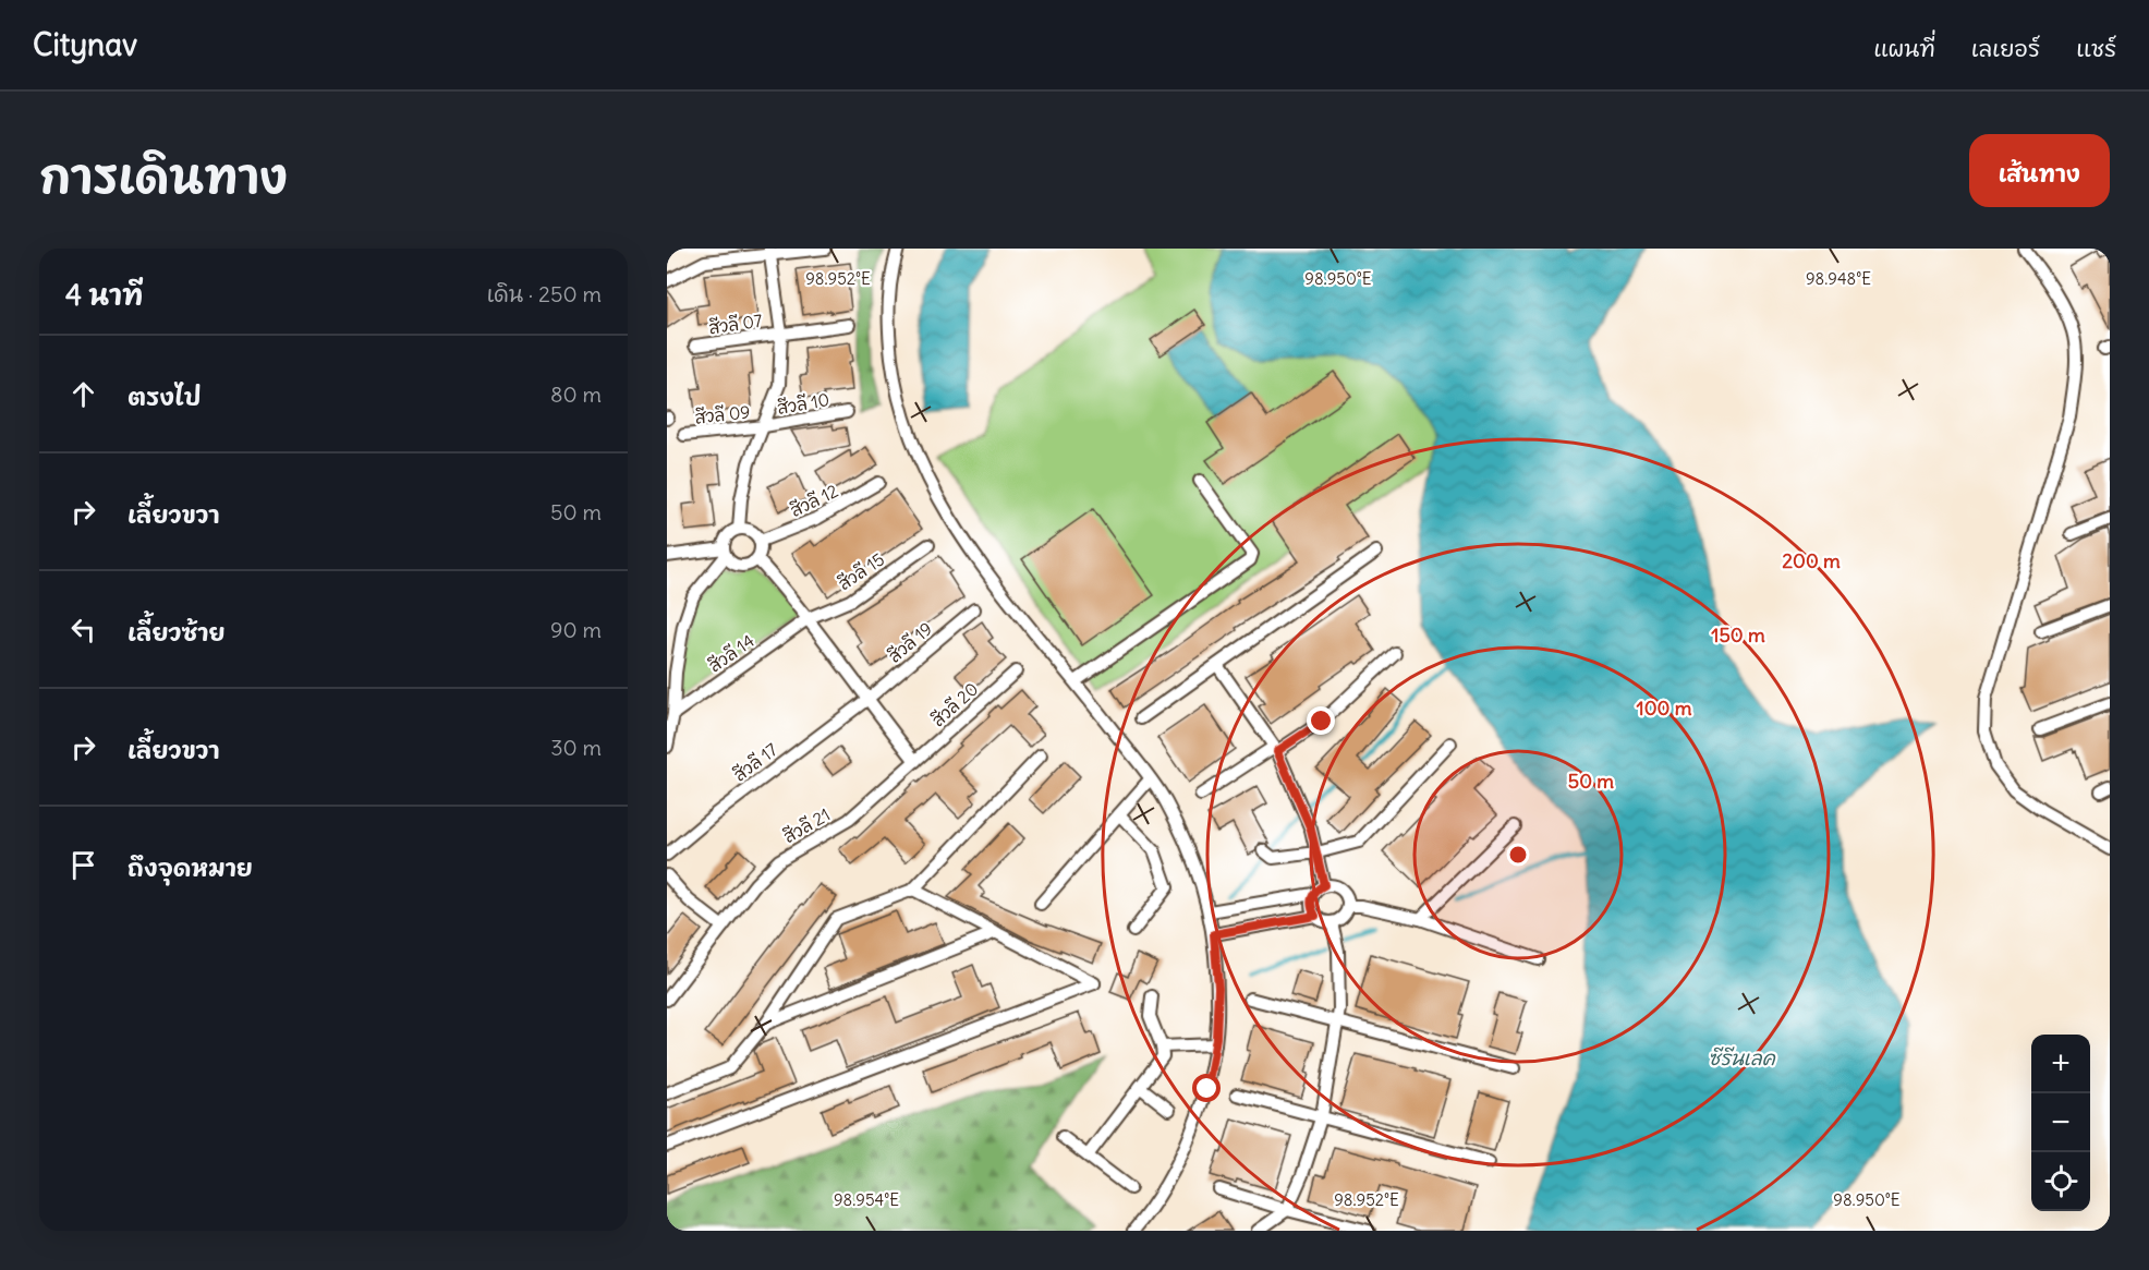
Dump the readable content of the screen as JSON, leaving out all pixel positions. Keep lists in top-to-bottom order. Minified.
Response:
{"streets":{"street":["สีวลี 07","สีวลี 10","สีวลี 09","สีวลี 12","สีวลี 15","สีวลี 19","สีวลี 14","สีวลี 20","สีวลี 17","สีวลี 21"]},"crossings":[["สีวลี 10","สีวลี 09"],["สีวลี 15","สีวลี 14"],["สีวลี 19","สีวลี 17"],["สีวลี 20","สีวลี 21"]],"water":["ซีรีนเลค"],"page":{"header":"Citynav","nav":["แผนที่","เลเยอร์","แชร์"],"title":"การเดินทาง","buttons":"เส้นทาง","heading":["4 นาที","เดิน · 250 m"],"list":[["ตรงไป","80 m"],["เลี้ยวขวา","50 m"],["เลี้ยวซ้าย","90 m"],["เลี้ยวขวา","30 m"],"ถึงจุดหมาย"],"map_buttons":["+","−"]},"coordinates":["98.952°E","98.950°E","98.948°E","98.954°E"],"rings":["200 m","150 m","100 m","50 m"]}
